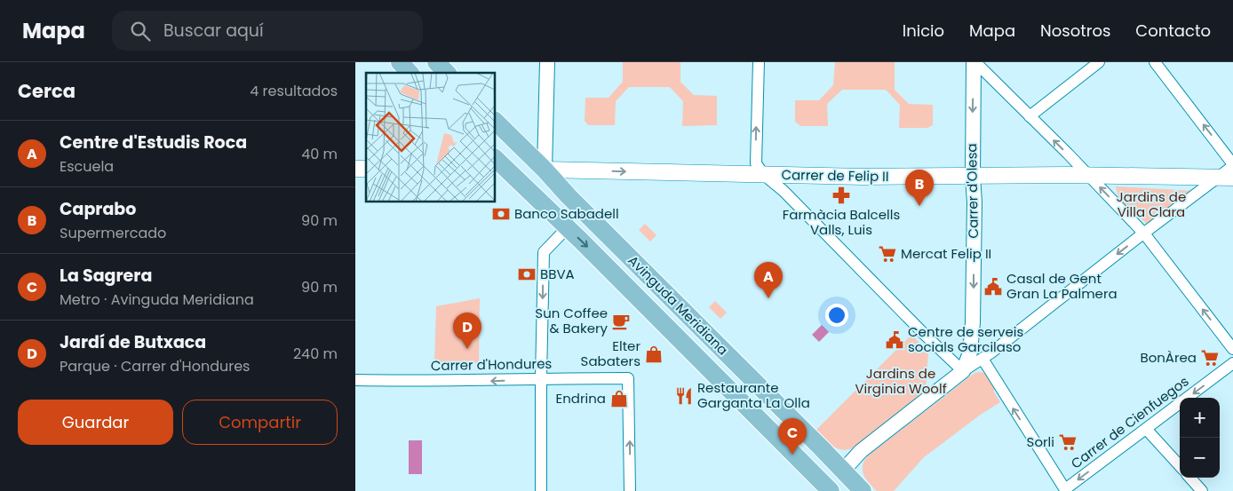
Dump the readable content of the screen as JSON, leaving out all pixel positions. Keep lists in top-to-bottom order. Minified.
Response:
{"streets":{"main road":["Carrer de Felip II","Avinguda Meridiana"],"street":["Carrer d'Olesa","Carrer d'Hondures","Carrer de Cienfuegos"]},"crossings":[["Carrer de Felip II","Carrer d'Olesa"],["Carrer de Felip II","Avinguda Meridiana"]],"one_way":["Carrer d'Olesa","Carrer de Cienfuegos"],"parks":["Jardins de Villa Clara","Jardins de Virginia Woolf"],"places":{"pharmacy":["Farmàcia Balcells Valls, Luis"],"bank":["Banco Sabadell","BBVA"],"supermarket":["Mercat Felip II","BonÀrea","Sorli"],"public building":["Casal de Gent Gran La Palmera","Centre de serveis socials Garcilaso"],"cafe":["Sun Coffee & Bakery"],"shop":["Elter Sabaters","Endrina"],"restaurant":["Restaurante Garganta La Olla"]},"page":{"header":"Mapa","search":"Buscar aquí","nav":["Inicio","Mapa","Nosotros","Contacto"],"heading":["Cerca","4 resultados"],"list":[{"mark":"A","name":"Centre d'Estudis Roca","note":"Escuela","value":"40 m"},{"mark":"B","name":"Caprabo","note":"Supermercado","value":"90 m"},{"mark":"C","name":"La Sagrera","note":"Metro · Avinguda Meridiana","value":"90 m"},{"mark":"D","name":"Jardí de Butxaca","note":"Parque · Carrer d'Hondures","value":"240 m"}],"pins":["B","A","D","C"],"buttons":["Guardar","Compartir"],"map_buttons":["+","−"]}}
